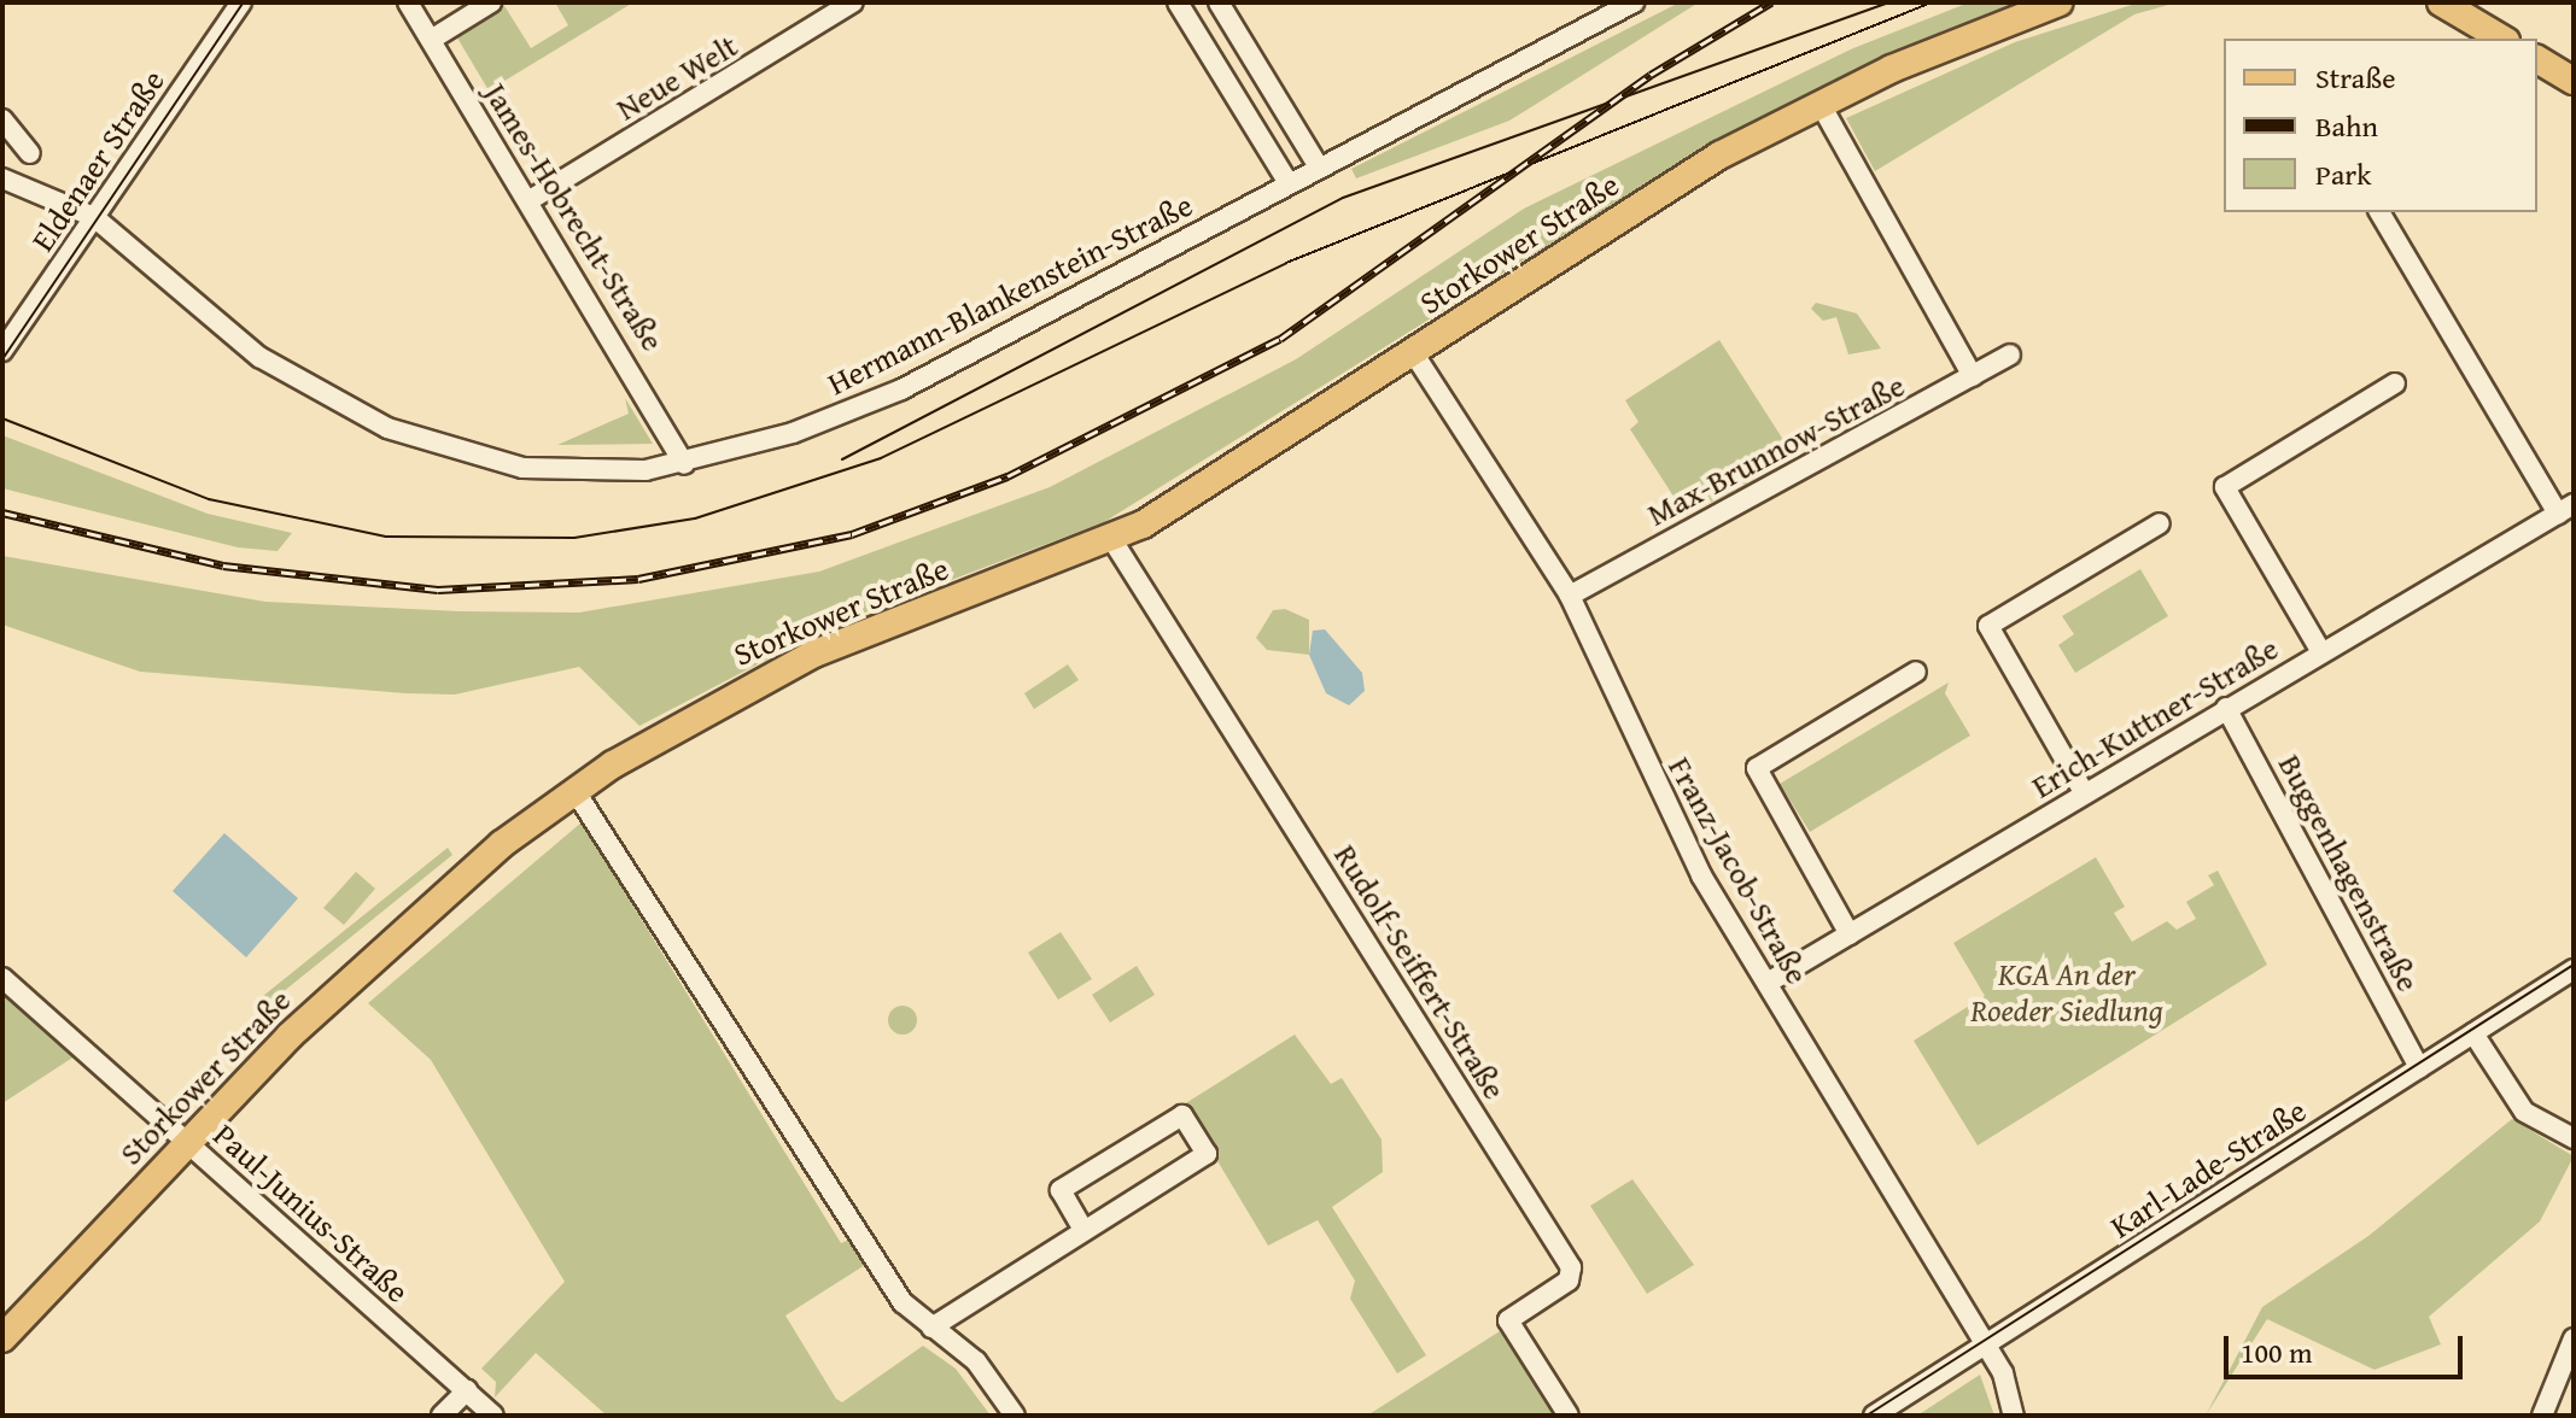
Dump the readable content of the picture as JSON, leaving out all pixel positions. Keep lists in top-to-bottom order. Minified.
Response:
{"streets":{"main road":["Storkower Straße"],"street":["Neue Welt","Eldenaer Straße","James-Hobrecht-Straße","Hermann-Blankenstein-Straße","Max-Brunnow-Straße","Erich-Kuttner-Straße","Franz-Jacob-Straße","Buggenhagenstraße","Rudolf-Seiffert-Straße","Karl-Lade-Straße","Paul-Junius-Straße"]},"crossings":[["Neue Welt","James-Hobrecht-Straße"],["Eldenaer Straße","Hermann-Blankenstein-Straße"],["James-Hobrecht-Straße","Hermann-Blankenstein-Straße"],["Storkower Straße","Franz-Jacob-Straße"],["Storkower Straße","Rudolf-Seiffert-Straße"],["Storkower Straße","Paul-Junius-Straße"],["Max-Brunnow-Straße","Franz-Jacob-Straße"],["Erich-Kuttner-Straße","Franz-Jacob-Straße"],["Erich-Kuttner-Straße","Buggenhagenstraße"],["Franz-Jacob-Straße","Karl-Lade-Straße"],["Buggenhagenstraße","Karl-Lade-Straße"]],"parks":["KGA An der Roeder Siedlung"],"legend":["Straße","Bahn","Park"],"scale_bar":"100 m"}
